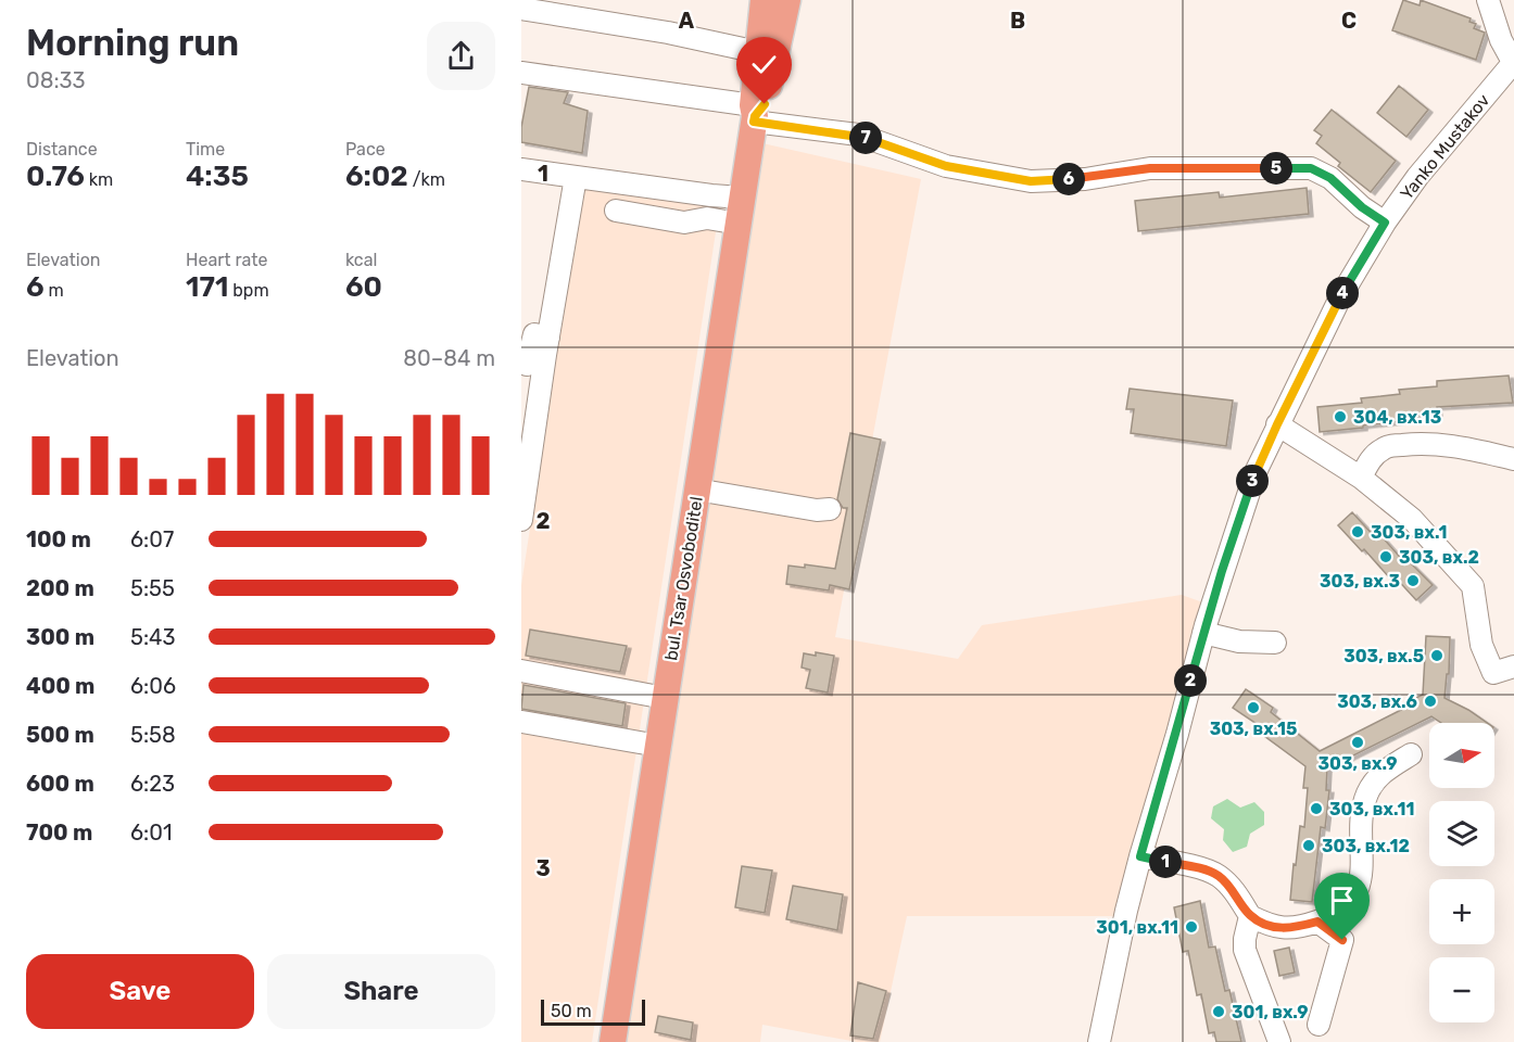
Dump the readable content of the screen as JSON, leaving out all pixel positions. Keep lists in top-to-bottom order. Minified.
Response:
{"streets":{"main road":["bul. Tsar Osvoboditel"],"street":["Yanko Mustakov"]},"places":["304, вх.13","303, вх.1","303, вх.2","303, вх.3","303, вх.5","303, вх.6","303, вх.15","303, вх.9","303, вх.11","303, вх.12","301, вх.11","301, вх.9"],"scale_bar":"50 m","north":"right","page":{"heading":["Morning run","08:33"],"stats":[["Distance","0.76 km"],["Time","4:35"],["Pace","6:02 /km"],["Elevation","6 m"],["Heart rate","171 bpm"],["kcal","60"]],"pins":["7","5","6","4","3","2","1"],"chart":["Elevation","80–84 m"],"list":[{"name":"100 m","note":"6:07"},{"name":"200 m","note":"5:55"},{"name":"300 m","note":"5:43"},{"name":"400 m","note":"6:06"},{"name":"500 m","note":"5:58"},{"name":"600 m","note":"6:23"},{"name":"700 m","note":"6:01"}],"map_buttons":["+","−"],"buttons":["Save","Share"],"scale":"50 m"},"grid":{"columns":["A","B","C"],"rows":["1","2","3"]}}
